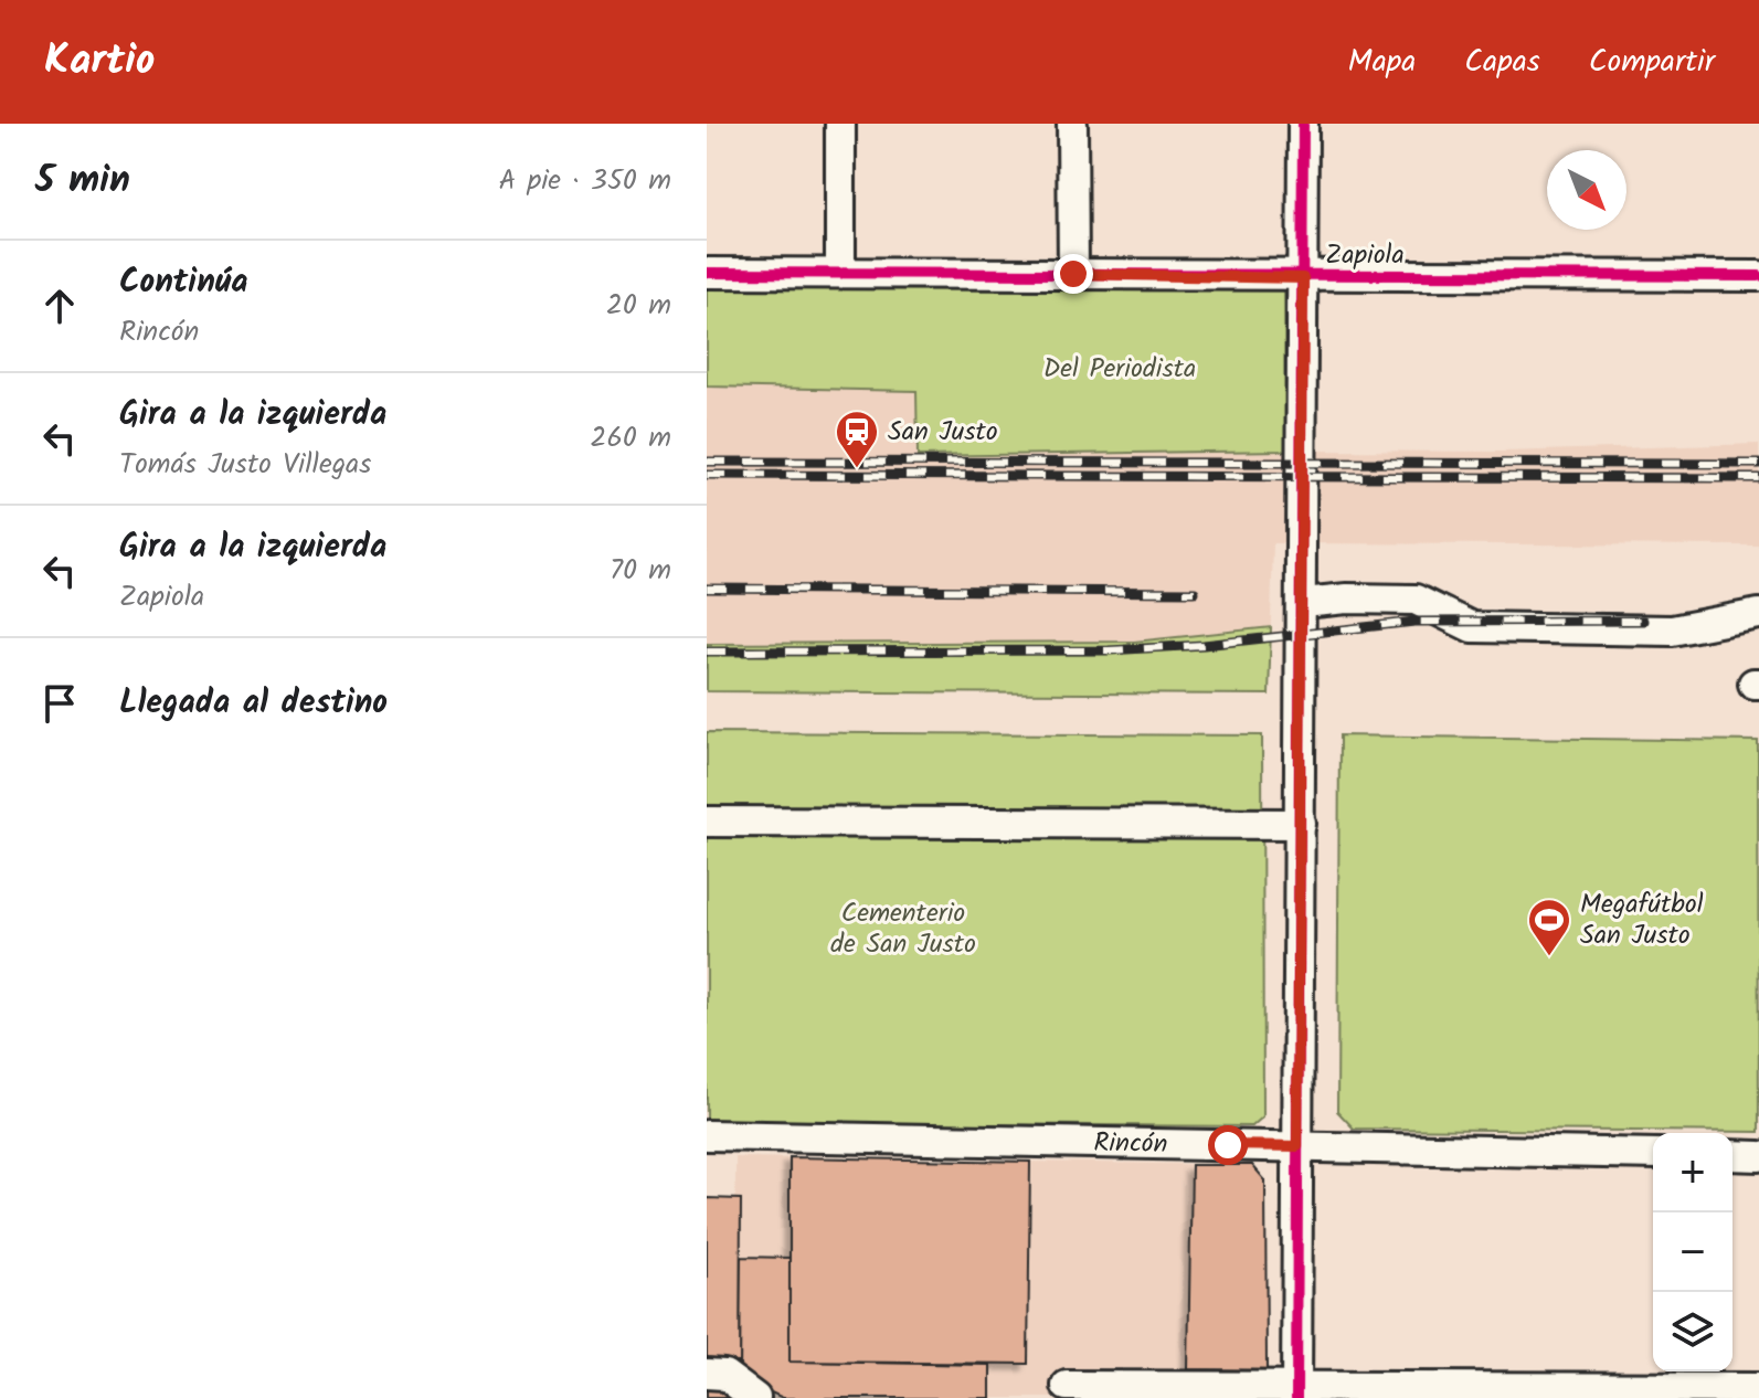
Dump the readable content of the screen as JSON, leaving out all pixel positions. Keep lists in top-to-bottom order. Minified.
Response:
{"streets":{"street":["Zapiola","Rincón"]},"parks":["Del Periodista","Cementerio de San Justo"],"places":{"station":["San Justo"],"sports":["Megafútbol San Justo"]},"north":"bottom right","page":{"header":"Kartio","nav":["Mapa","Capas","Compartir"],"heading":["5 min","A pie · 350 m"],"list":[["Continúa","Rincón","20 m"],["Gira a la izquierda","Tomás Justo Villegas","260 m"],["Gira a la izquierda","Zapiola","70 m"],"Llegada al destino"],"map_buttons":["+","−"]}}
